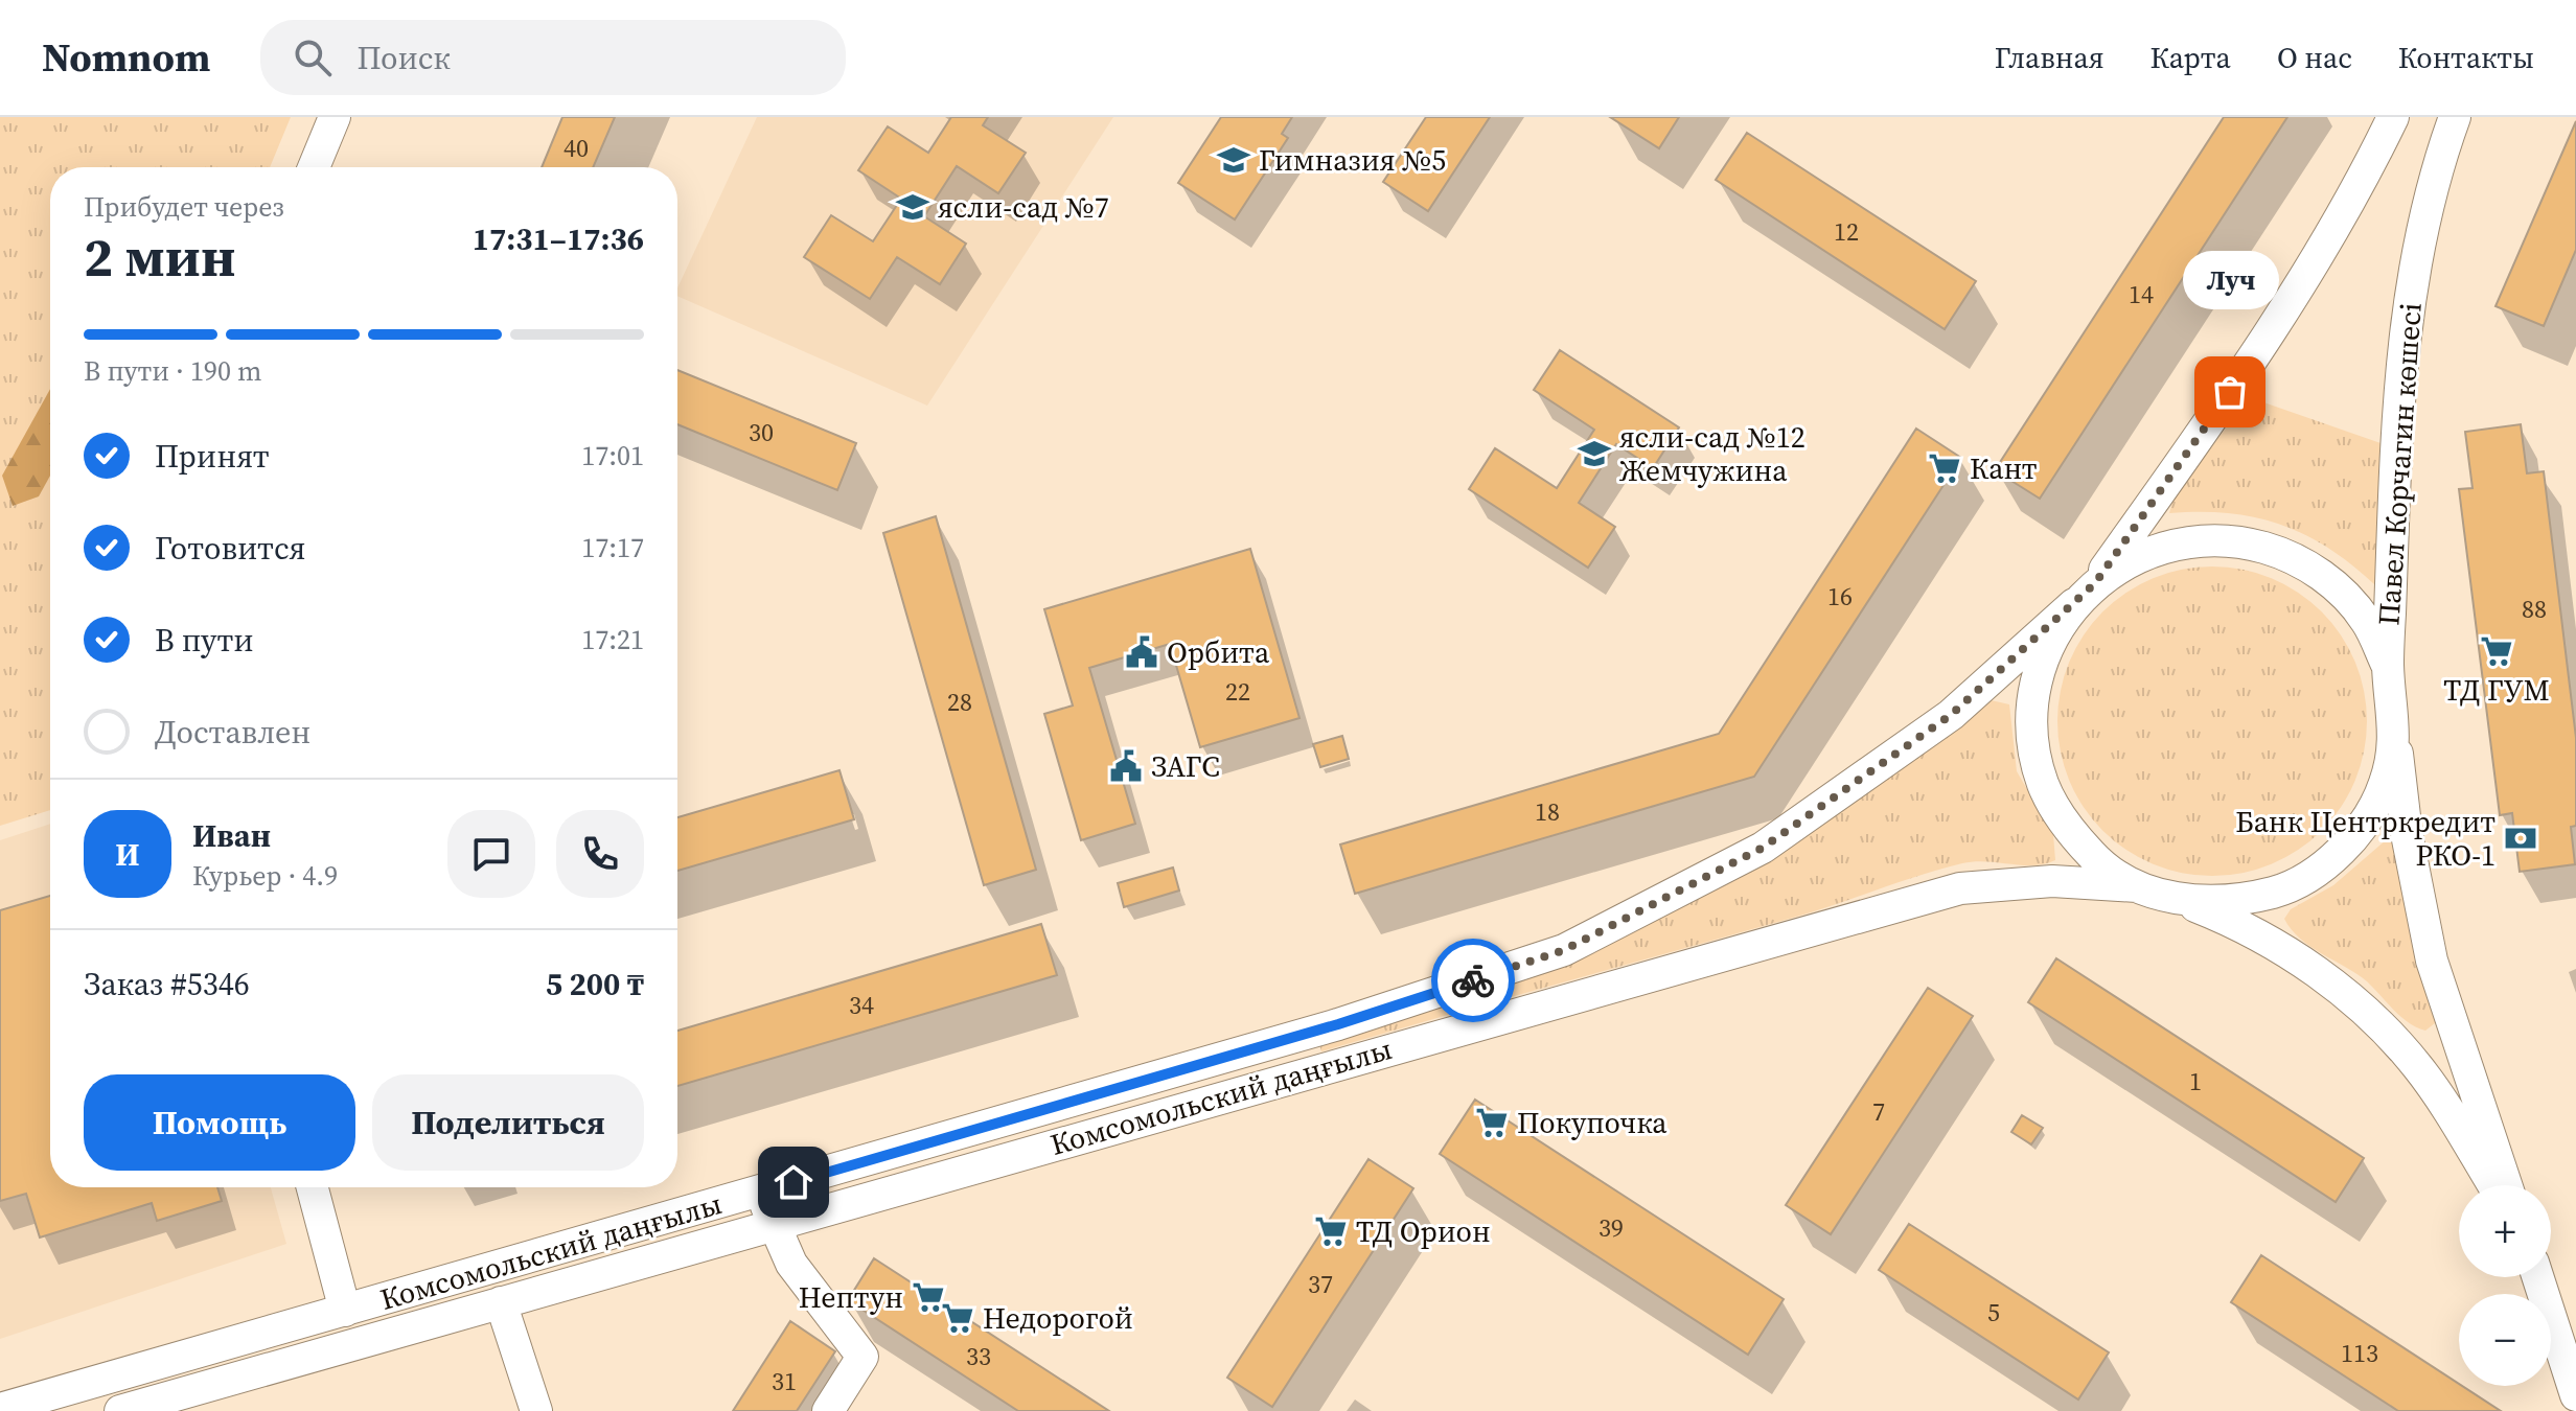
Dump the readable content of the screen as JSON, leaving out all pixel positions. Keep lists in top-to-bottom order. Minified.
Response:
{"streets":{"street":["Павел Корчагин көшесі","Комсомольский даңғылы"]},"places":{"school or university":["Гимназия №5","ясли-сад №7","ясли-сад №12 Жемчужина"],"other":["Луч"],"supermarket":["Кант","ТД ГУМ","Покупочка","ТД Орион","Нептун","Недорогой"],"public building":["Орбита","ЗАГС"],"bank":["Банк Центркредит РКО-1"]},"house_numbers":["40","12","14","30","16","88","22","28","18","34","1","7","39","37","5","113","33","31"],"page":{"header":"Nomnom","search":"Поиск","nav":["Главная","Карта","О нас","Контакты"],"heading":["2 мин","Прибудет через","17:31–17:36"],"panel":["Иван","Курьер · 4.9","Заказ #5346","5 200 ₸"],"bubble":"Луч","bar":"В пути · 190 m","list":[["Принят","17:01"],["Готовится","17:17"],["В пути","17:21"],"Доставлен"],"round":"И","buttons":["Помощь","Поделиться"],"map_buttons":["+","−"]}}
